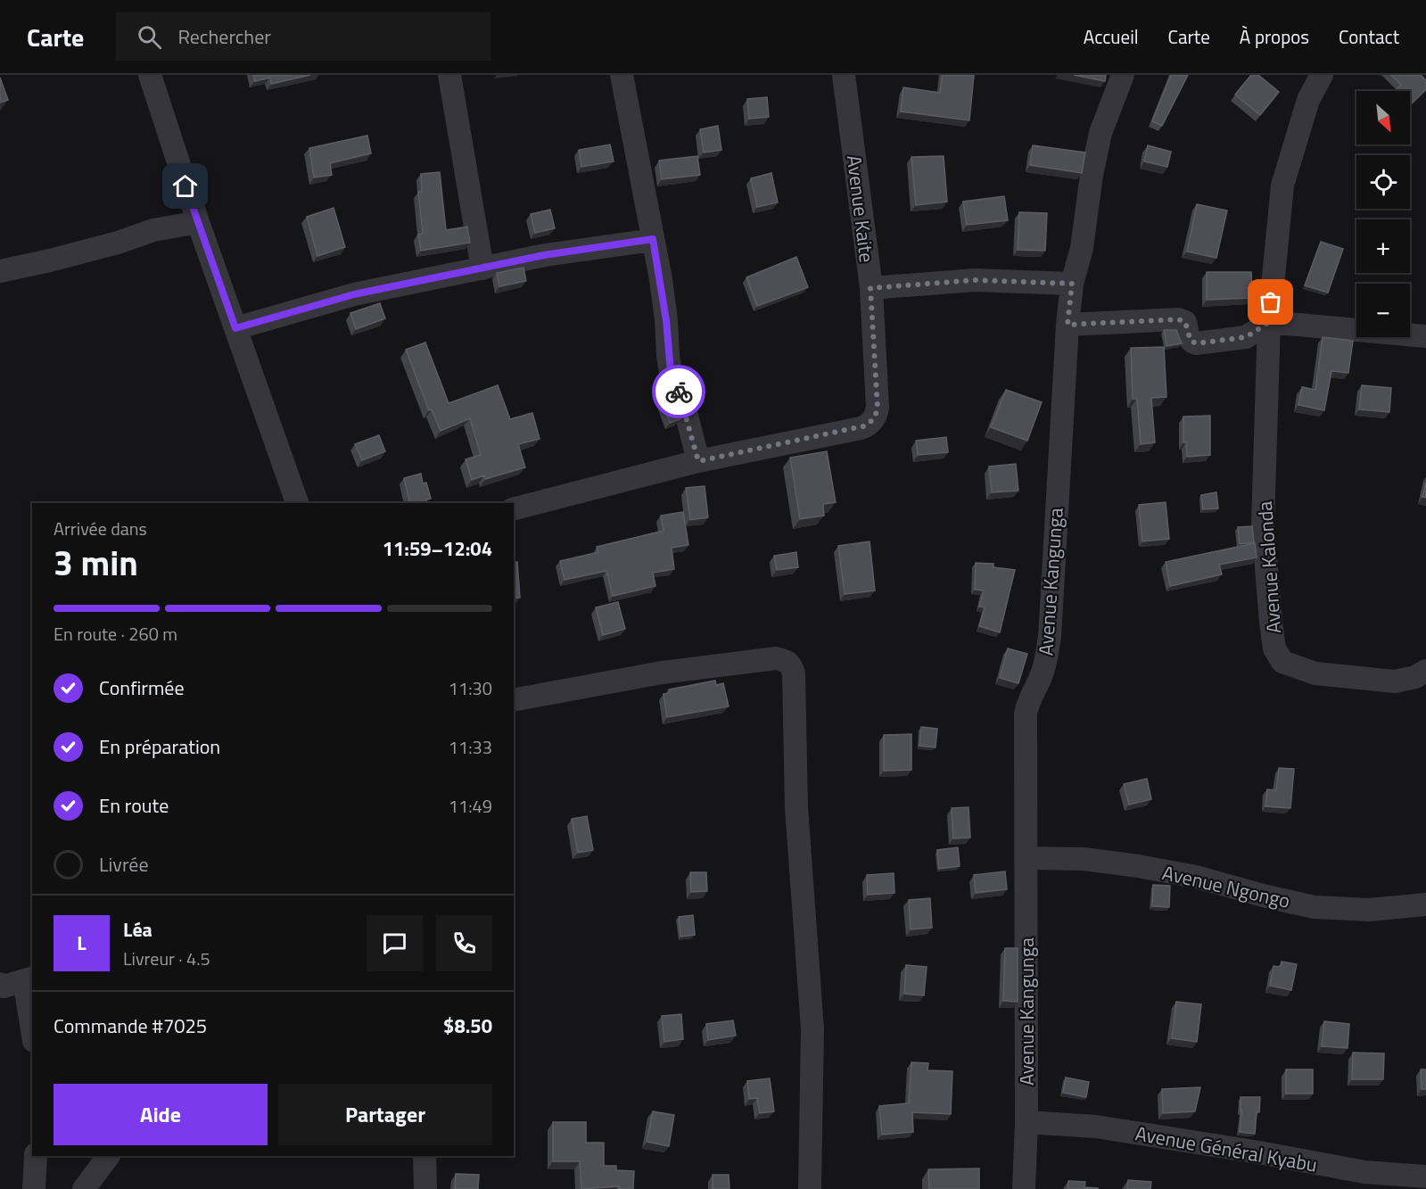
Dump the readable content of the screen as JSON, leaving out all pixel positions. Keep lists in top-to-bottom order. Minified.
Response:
{"streets":{"street":["Avenue Kaite","Avenue Kalonda","Avenue Kangunga","Avenue Ngongo","Avenue Général Kyabu"]},"crossings":[["Avenue Kangunga","Avenue Ngongo"],["Avenue Kangunga","Avenue Général Kyabu"]],"north":"bottom right","page":{"header":"Carte","search":"Rechercher","nav":["Accueil","Carte","À propos","Contact"],"map_buttons":["+","−"],"heading":["3 min","Arrivée dans","11:59–12:04"],"panel":["Léa","Livreur · 4.5","Commande #7025","$8.50"],"bar":"En route · 260 m","list":[["Confirmée","11:30"],["En préparation","11:33"],["En route","11:49"],"Livrée"],"round":"L","buttons":["Aide","Partager"]}}
